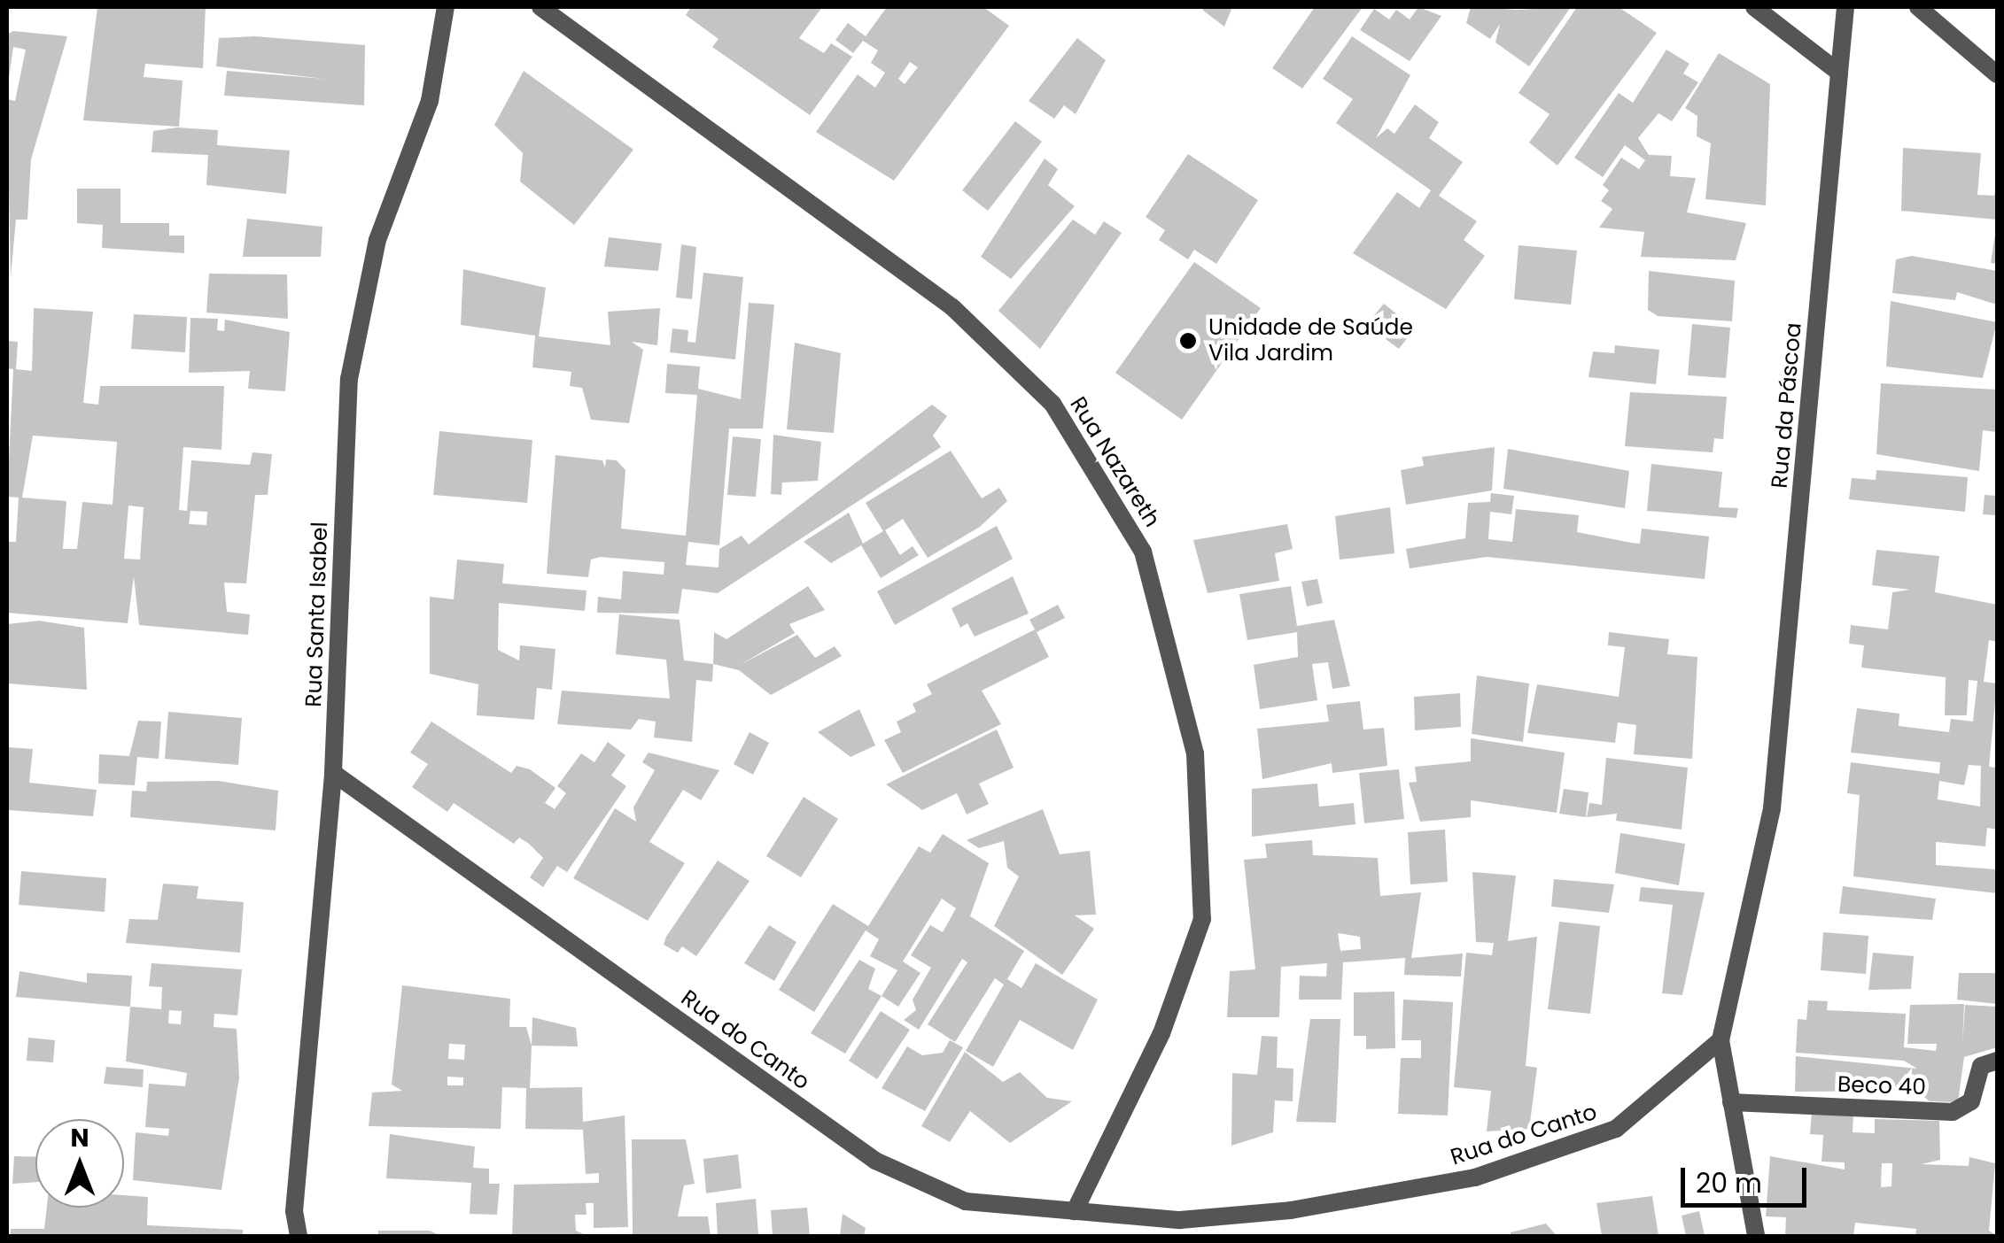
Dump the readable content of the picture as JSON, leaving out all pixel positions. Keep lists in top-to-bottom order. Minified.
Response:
{"streets":{"street":["Rua da Páscoa","Rua Nazareth","Rua Santa Isabel","Rua do Canto","Beco 40"]},"crossings":[["Rua da Páscoa","Rua do Canto"],["Rua Nazareth","Rua do Canto"],["Rua Santa Isabel","Rua do Canto"]],"places":["Unidade de Saúde Vila Jardim"],"scale_bar":"20 m","north":"top"}
